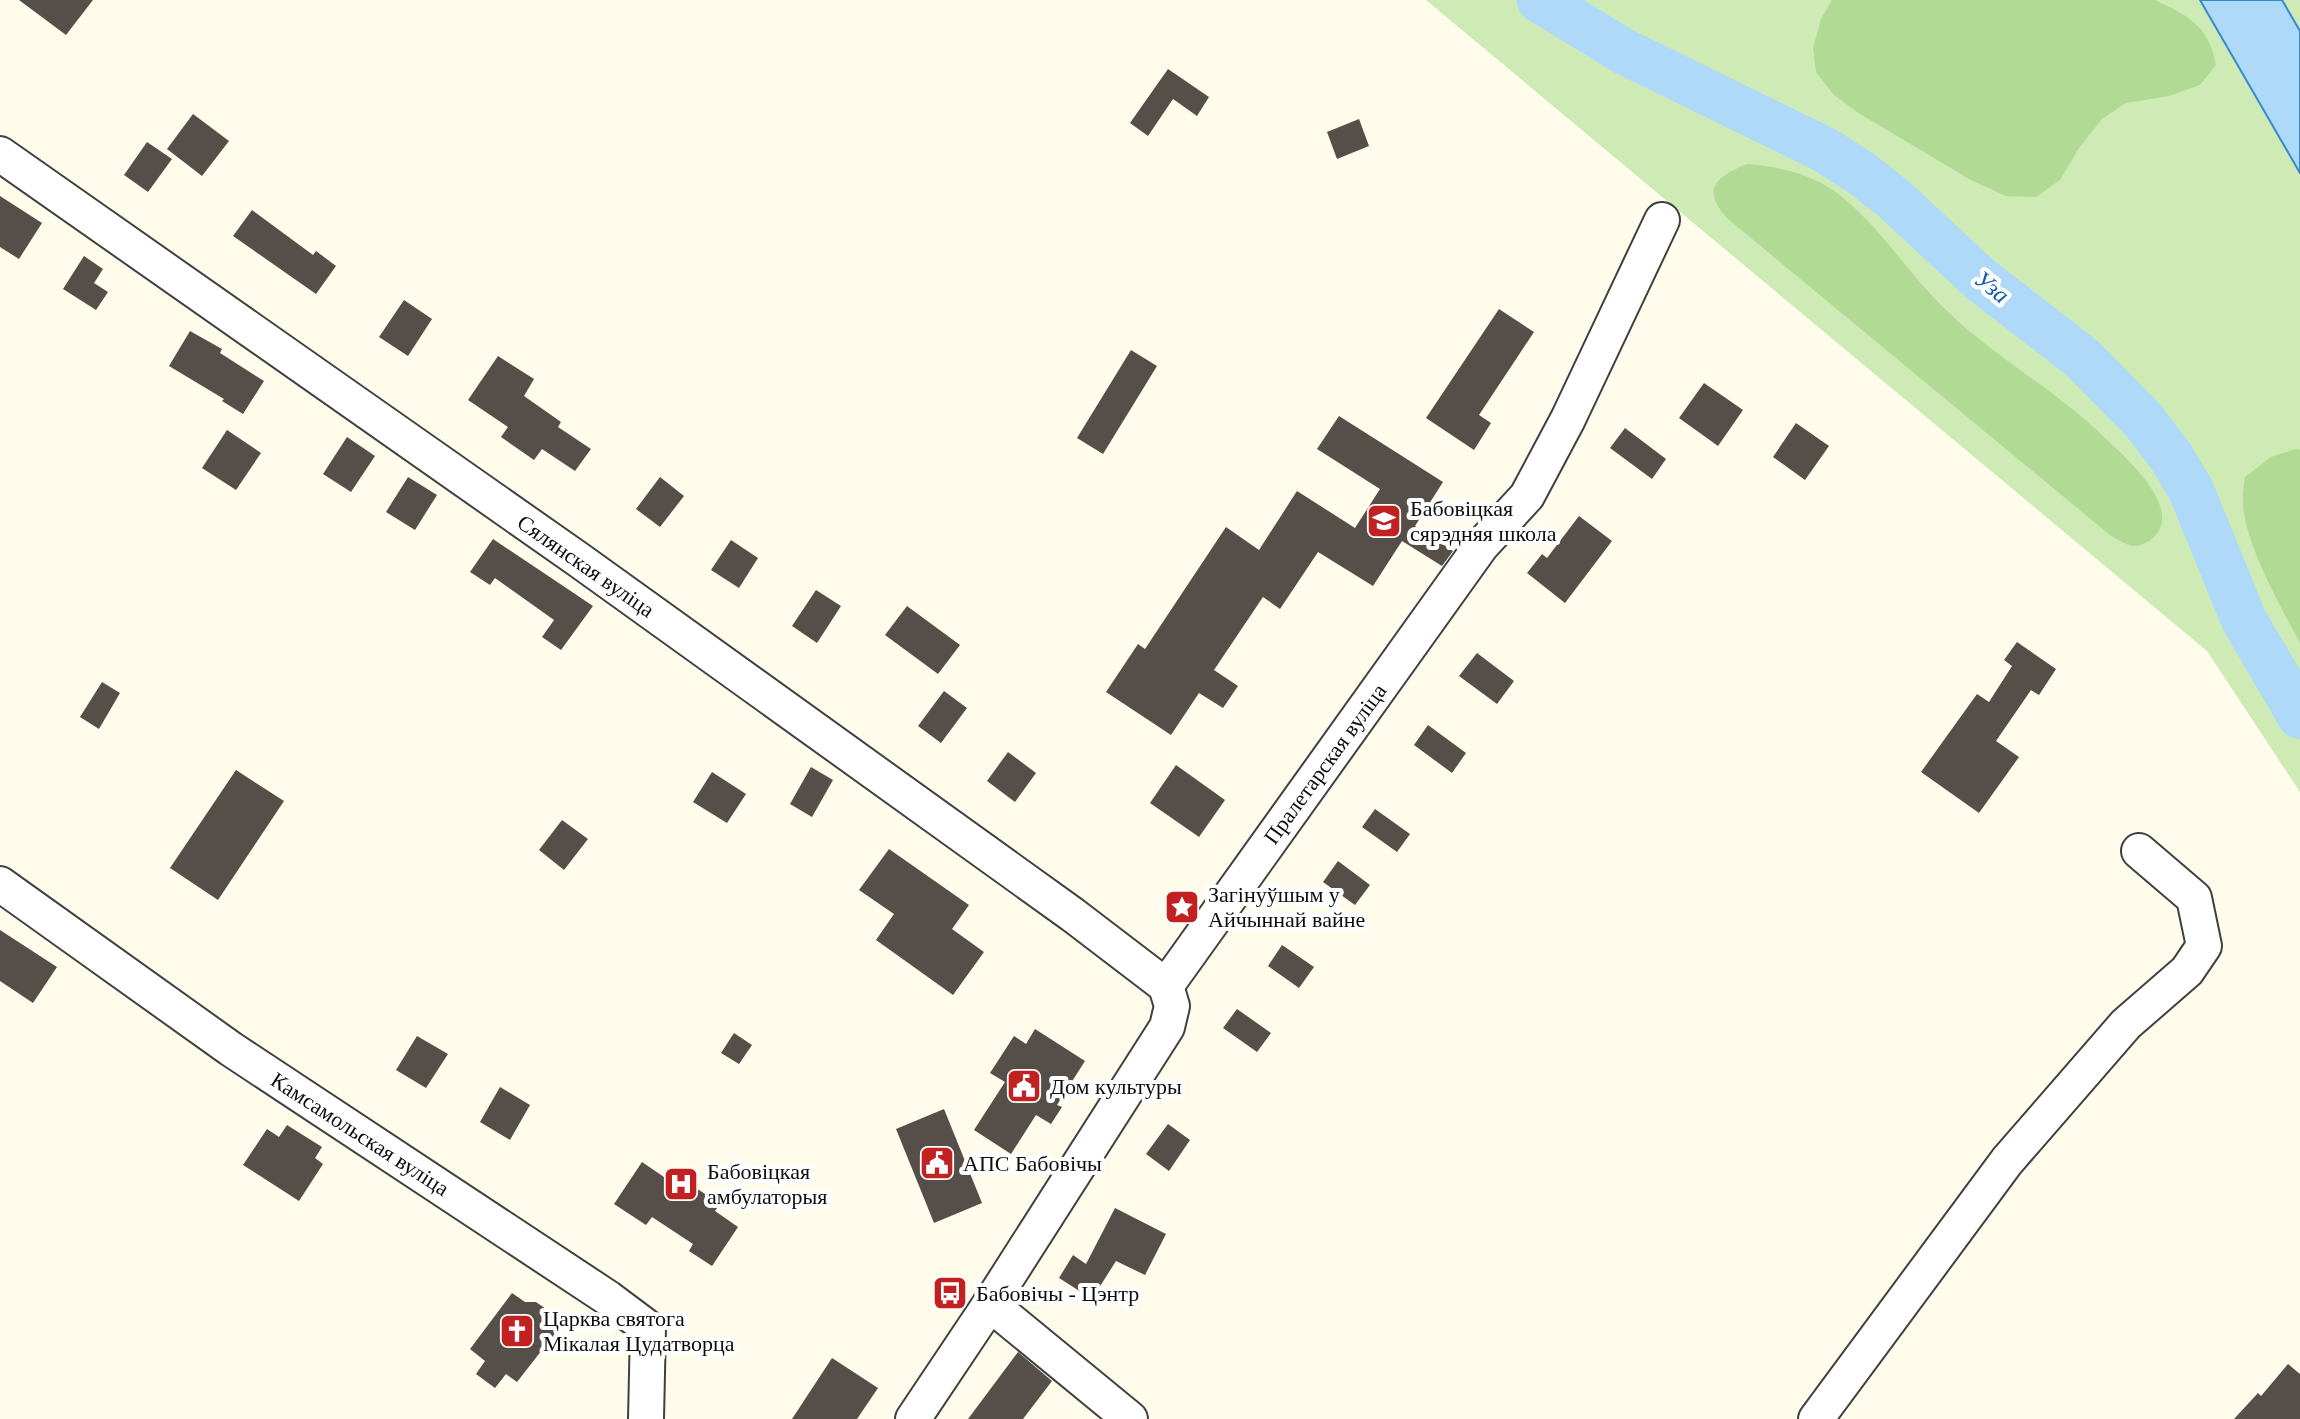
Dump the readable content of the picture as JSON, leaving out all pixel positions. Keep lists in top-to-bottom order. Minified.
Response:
{"streets":{"street":["Сялянская вуліца","Пралетарская вуліца","Камсамольская вуліца"]},"crossings":[["Сялянская вуліца","Пралетарская вуліца"]],"water":["Уза"],"places":{"school or university":["Бабовіцкая сярэдняя школа"],"place":["Загінуўшым у Айчыннай вайне"],"public building":["Дом культуры","АПС Бабовічы"],"hospital":["Бабовіцкая амбулаторыя"],"bus stop":["Бабовічы - Цэнтр"],"church":["Царква святога Мікалая Цудатворца"]}}
